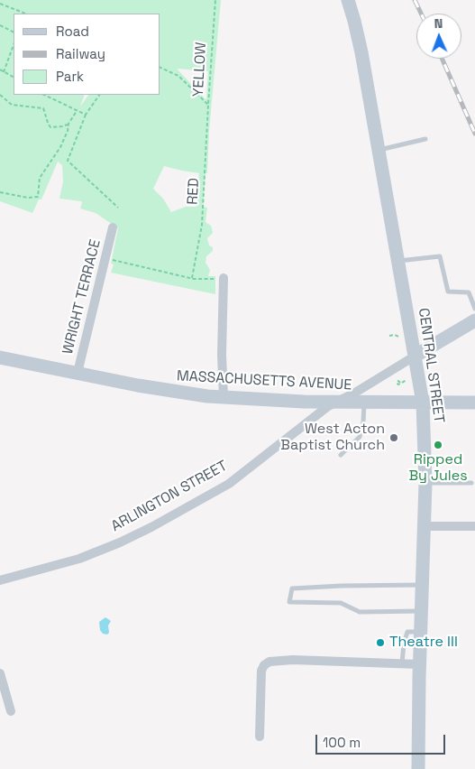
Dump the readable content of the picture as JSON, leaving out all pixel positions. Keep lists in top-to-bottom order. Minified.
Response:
{"streets":{"street":["WRIGHT TERRACE","CENTRAL STREET","MASSACHUSETTS AVENUE","ARLINGTON STREET"],"path":["YELLOW","RED"]},"crossings":[["YELLOW","RED"],["WRIGHT TERRACE","MASSACHUSETTS AVENUE"],["CENTRAL STREET","MASSACHUSETTS AVENUE"],["CENTRAL STREET","ARLINGTON STREET"],["MASSACHUSETTS AVENUE","ARLINGTON STREET"]],"places":["West Acton Baptist Church","Ripped By Jules","Theatre III"],"legend":["Road","Railway","Park"],"scale_bar":"100 m","north":"top"}
